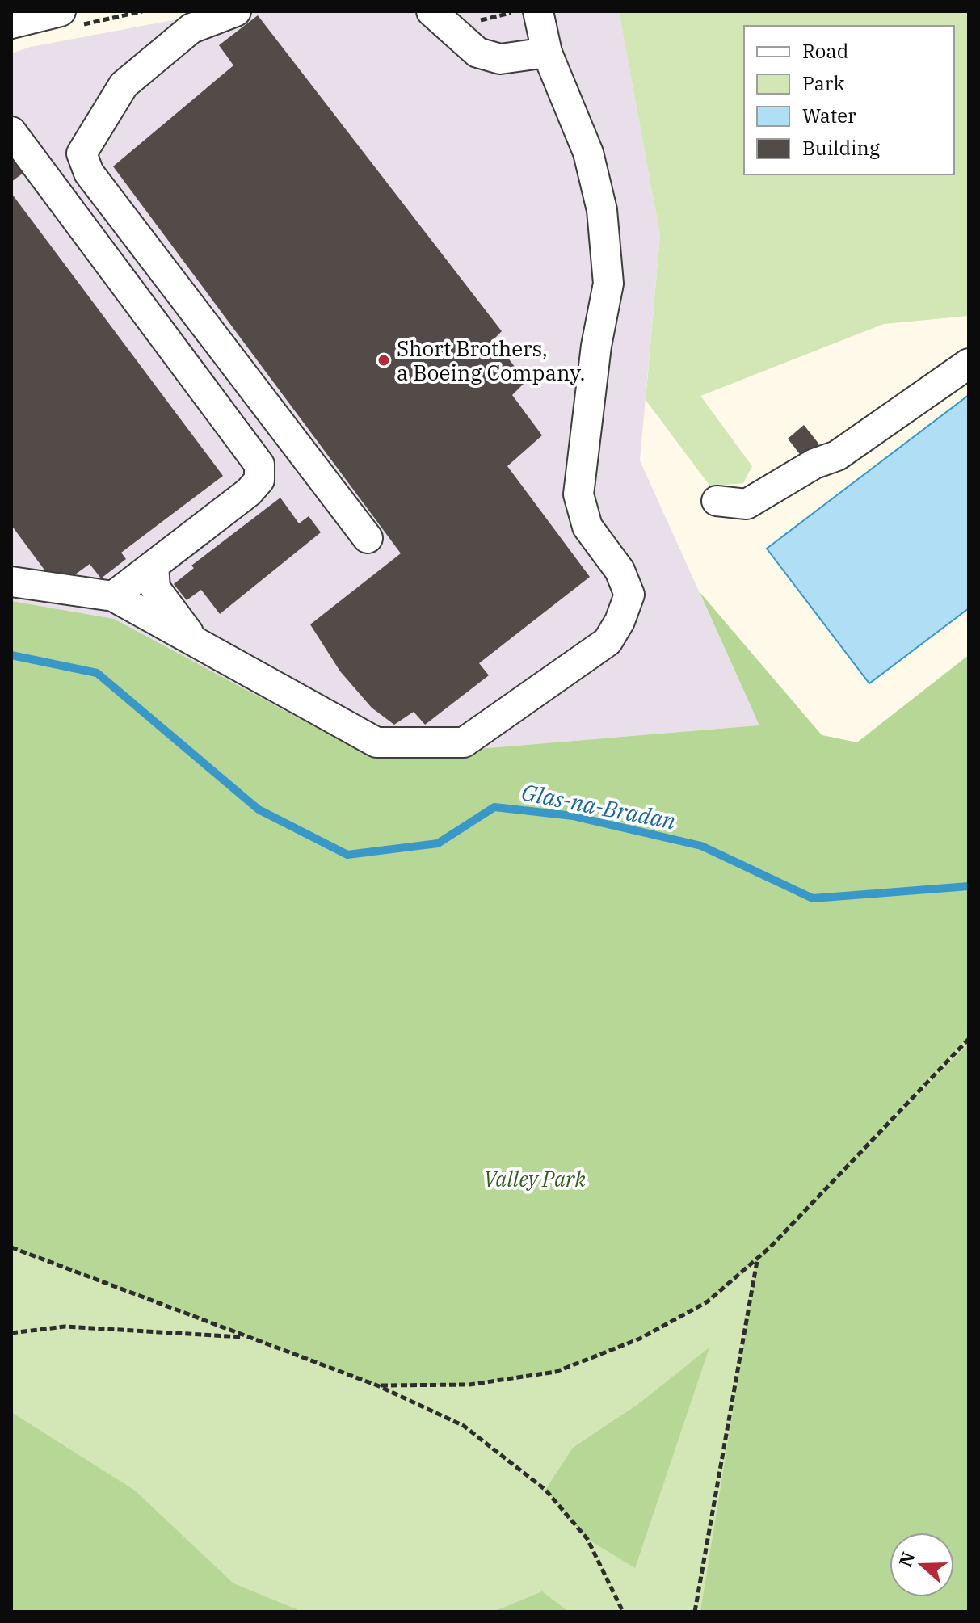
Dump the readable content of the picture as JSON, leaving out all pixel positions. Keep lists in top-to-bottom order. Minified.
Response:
{"water":["Glas-na-Bradan"],"parks":["Valley Park"],"places":["Short Brothers, a Boeing Company."],"legend":["Road","Park","Water","Building"],"north":"left"}
